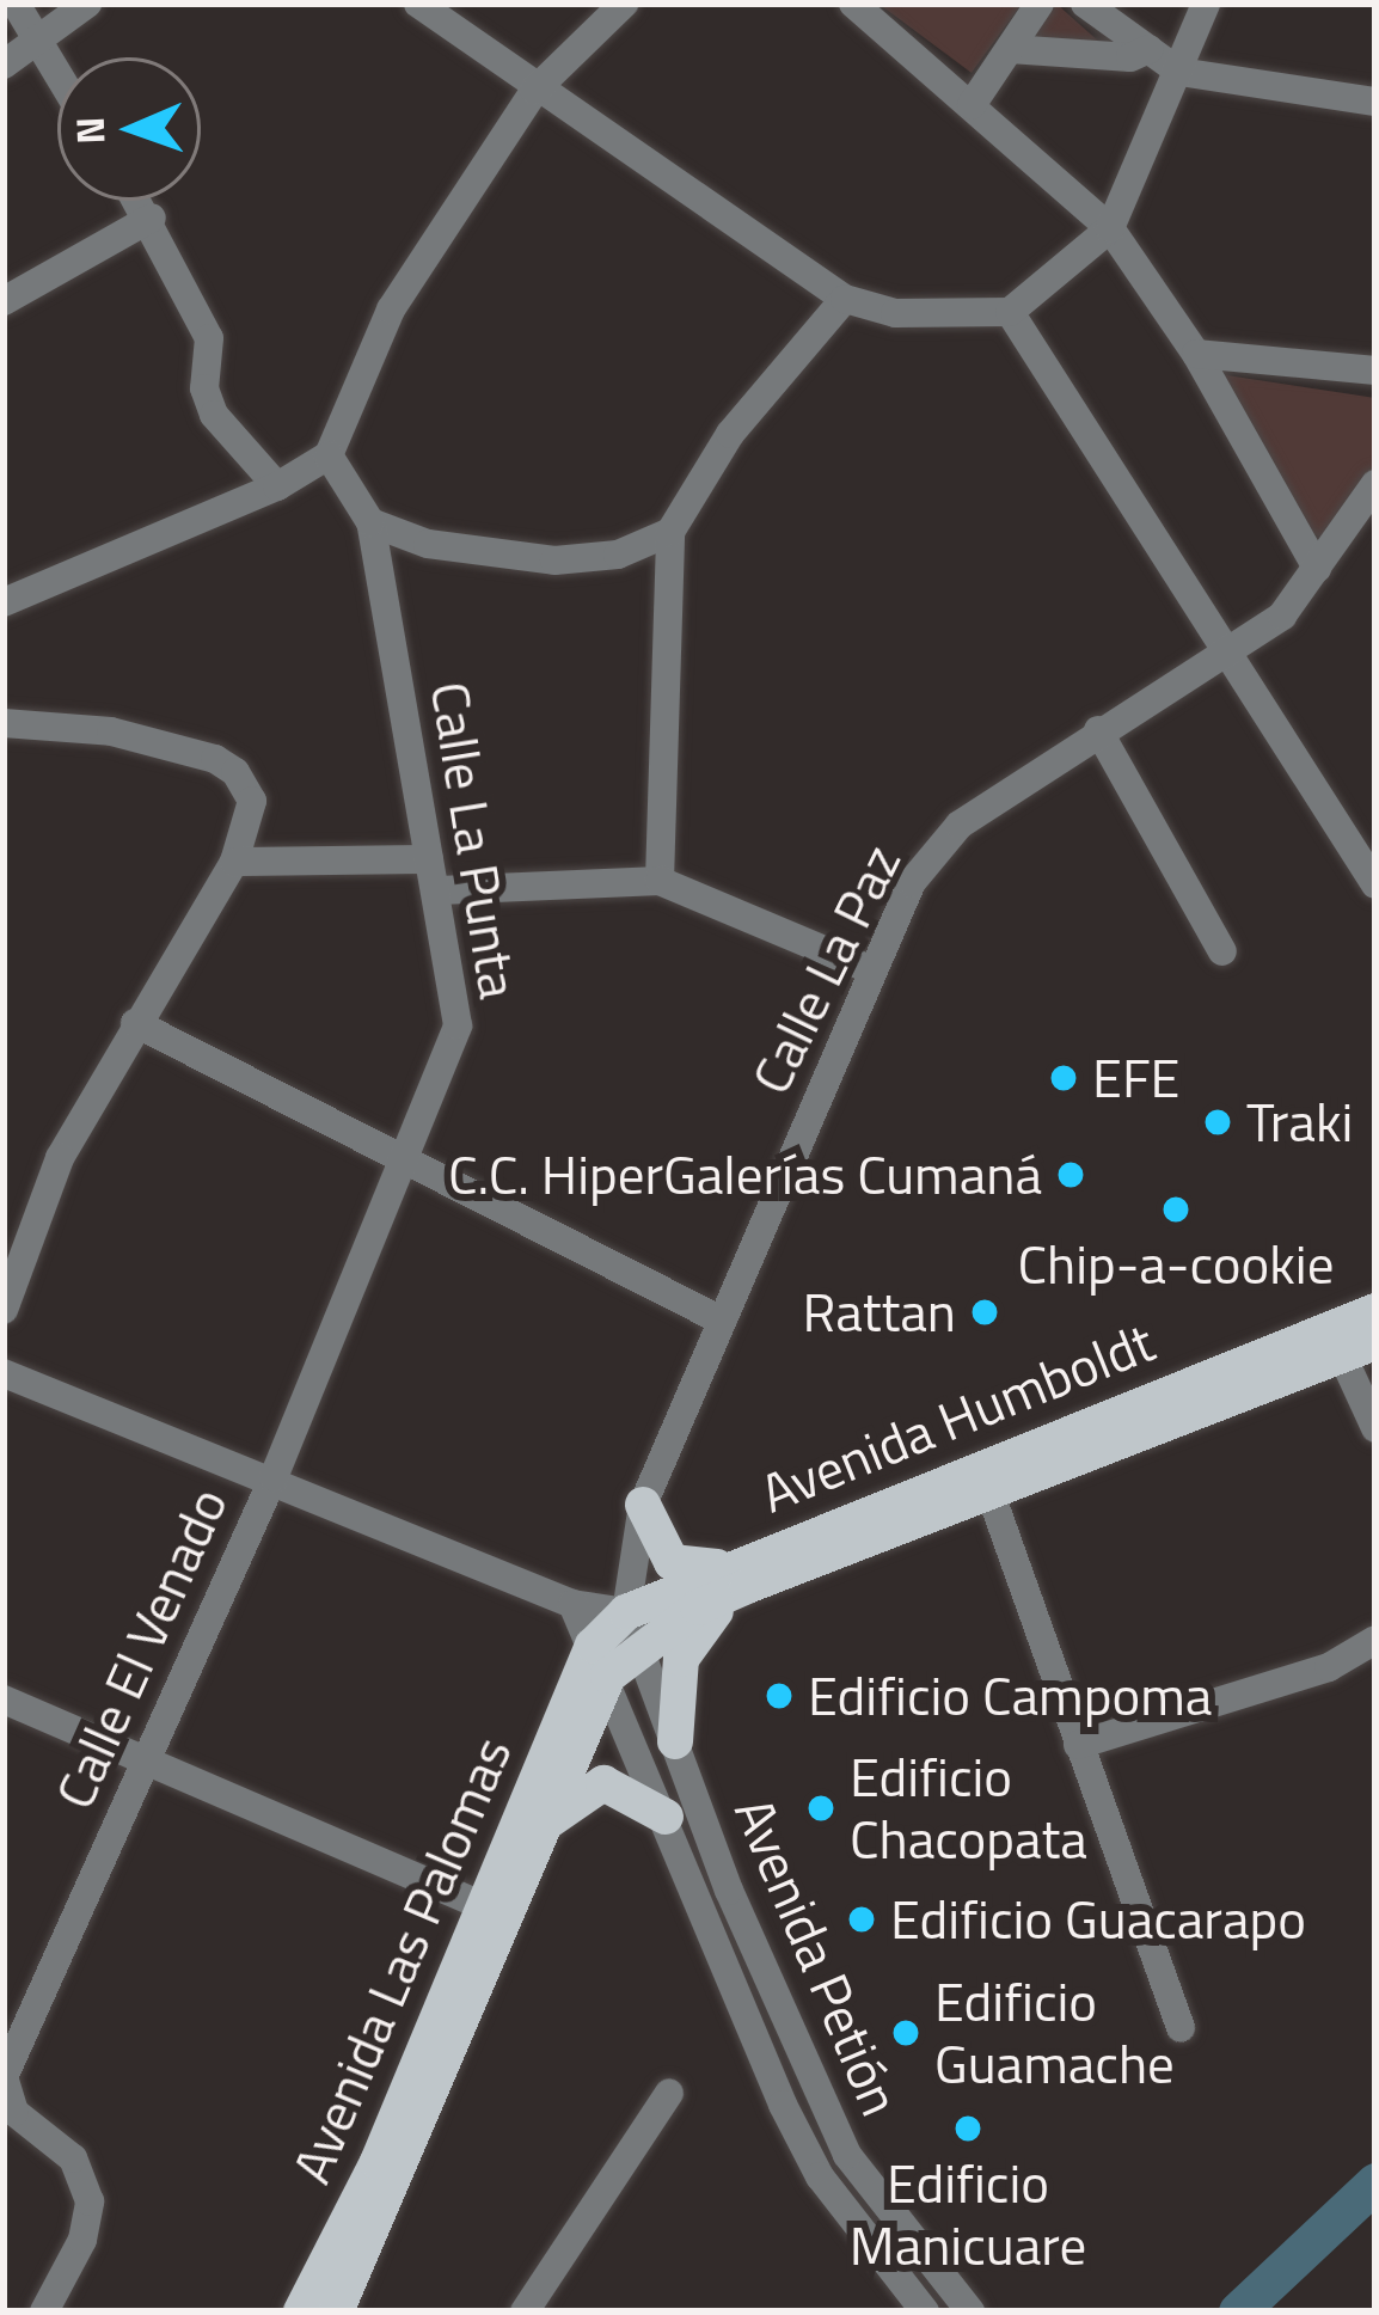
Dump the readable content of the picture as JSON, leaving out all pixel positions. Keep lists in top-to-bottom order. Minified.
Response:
{"streets":{"main road":["Avenida Humboldt","Avenida Las Palomas"],"street":["Calle La Punta","Calle La Paz","Calle El Venado","Avenida Petión"]},"crossings":[["Calle La Punta","Calle El Venado"],["Calle La Paz","Avenida Humboldt"],["Calle La Paz","Avenida Petión"],["Avenida Humboldt","Avenida Petión"],["Avenida Humboldt","Avenida Las Palomas"],["Avenida Petión","Avenida Las Palomas"]],"places":["EFE","Traki","C.C. HiperGalerías Cumaná","Chip-a-cookie","Rattan","Edificio Campoma","Edificio Chacopata","Edificio Guacarapo","Edificio Guamache","Edificio Manicuare"],"north":"left"}
